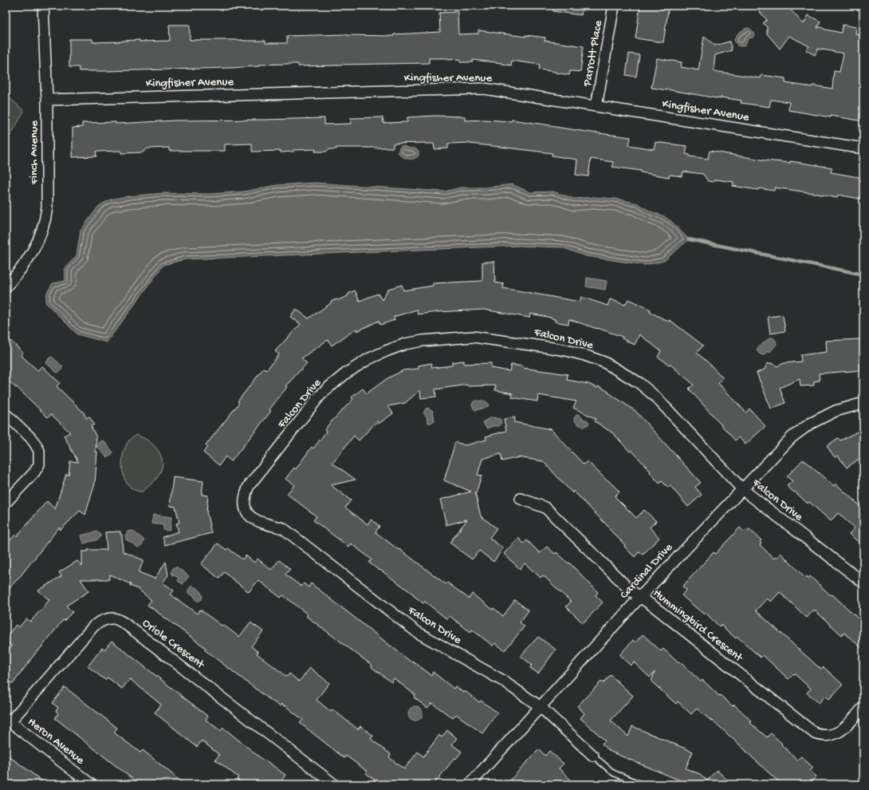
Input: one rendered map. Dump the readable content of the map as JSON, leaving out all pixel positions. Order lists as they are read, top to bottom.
{
  "streets": {
    "street": [
      "Parrott Place",
      "Kingfisher Avenue",
      "Finch Avenue",
      "Falcon Drive",
      "Cardinal Drive",
      "Hummingbird Crescent",
      "Oriole Crescent",
      "Heron Avenue"
    ]
  },
  "crossings": [
    ["Parrott Place", "Kingfisher Avenue"],
    ["Kingfisher Avenue", "Finch Avenue"],
    ["Falcon Drive", "Cardinal Drive"],
    ["Cardinal Drive", "Hummingbird Crescent"],
    ["Oriole Crescent", "Heron Avenue"]
  ]
}
